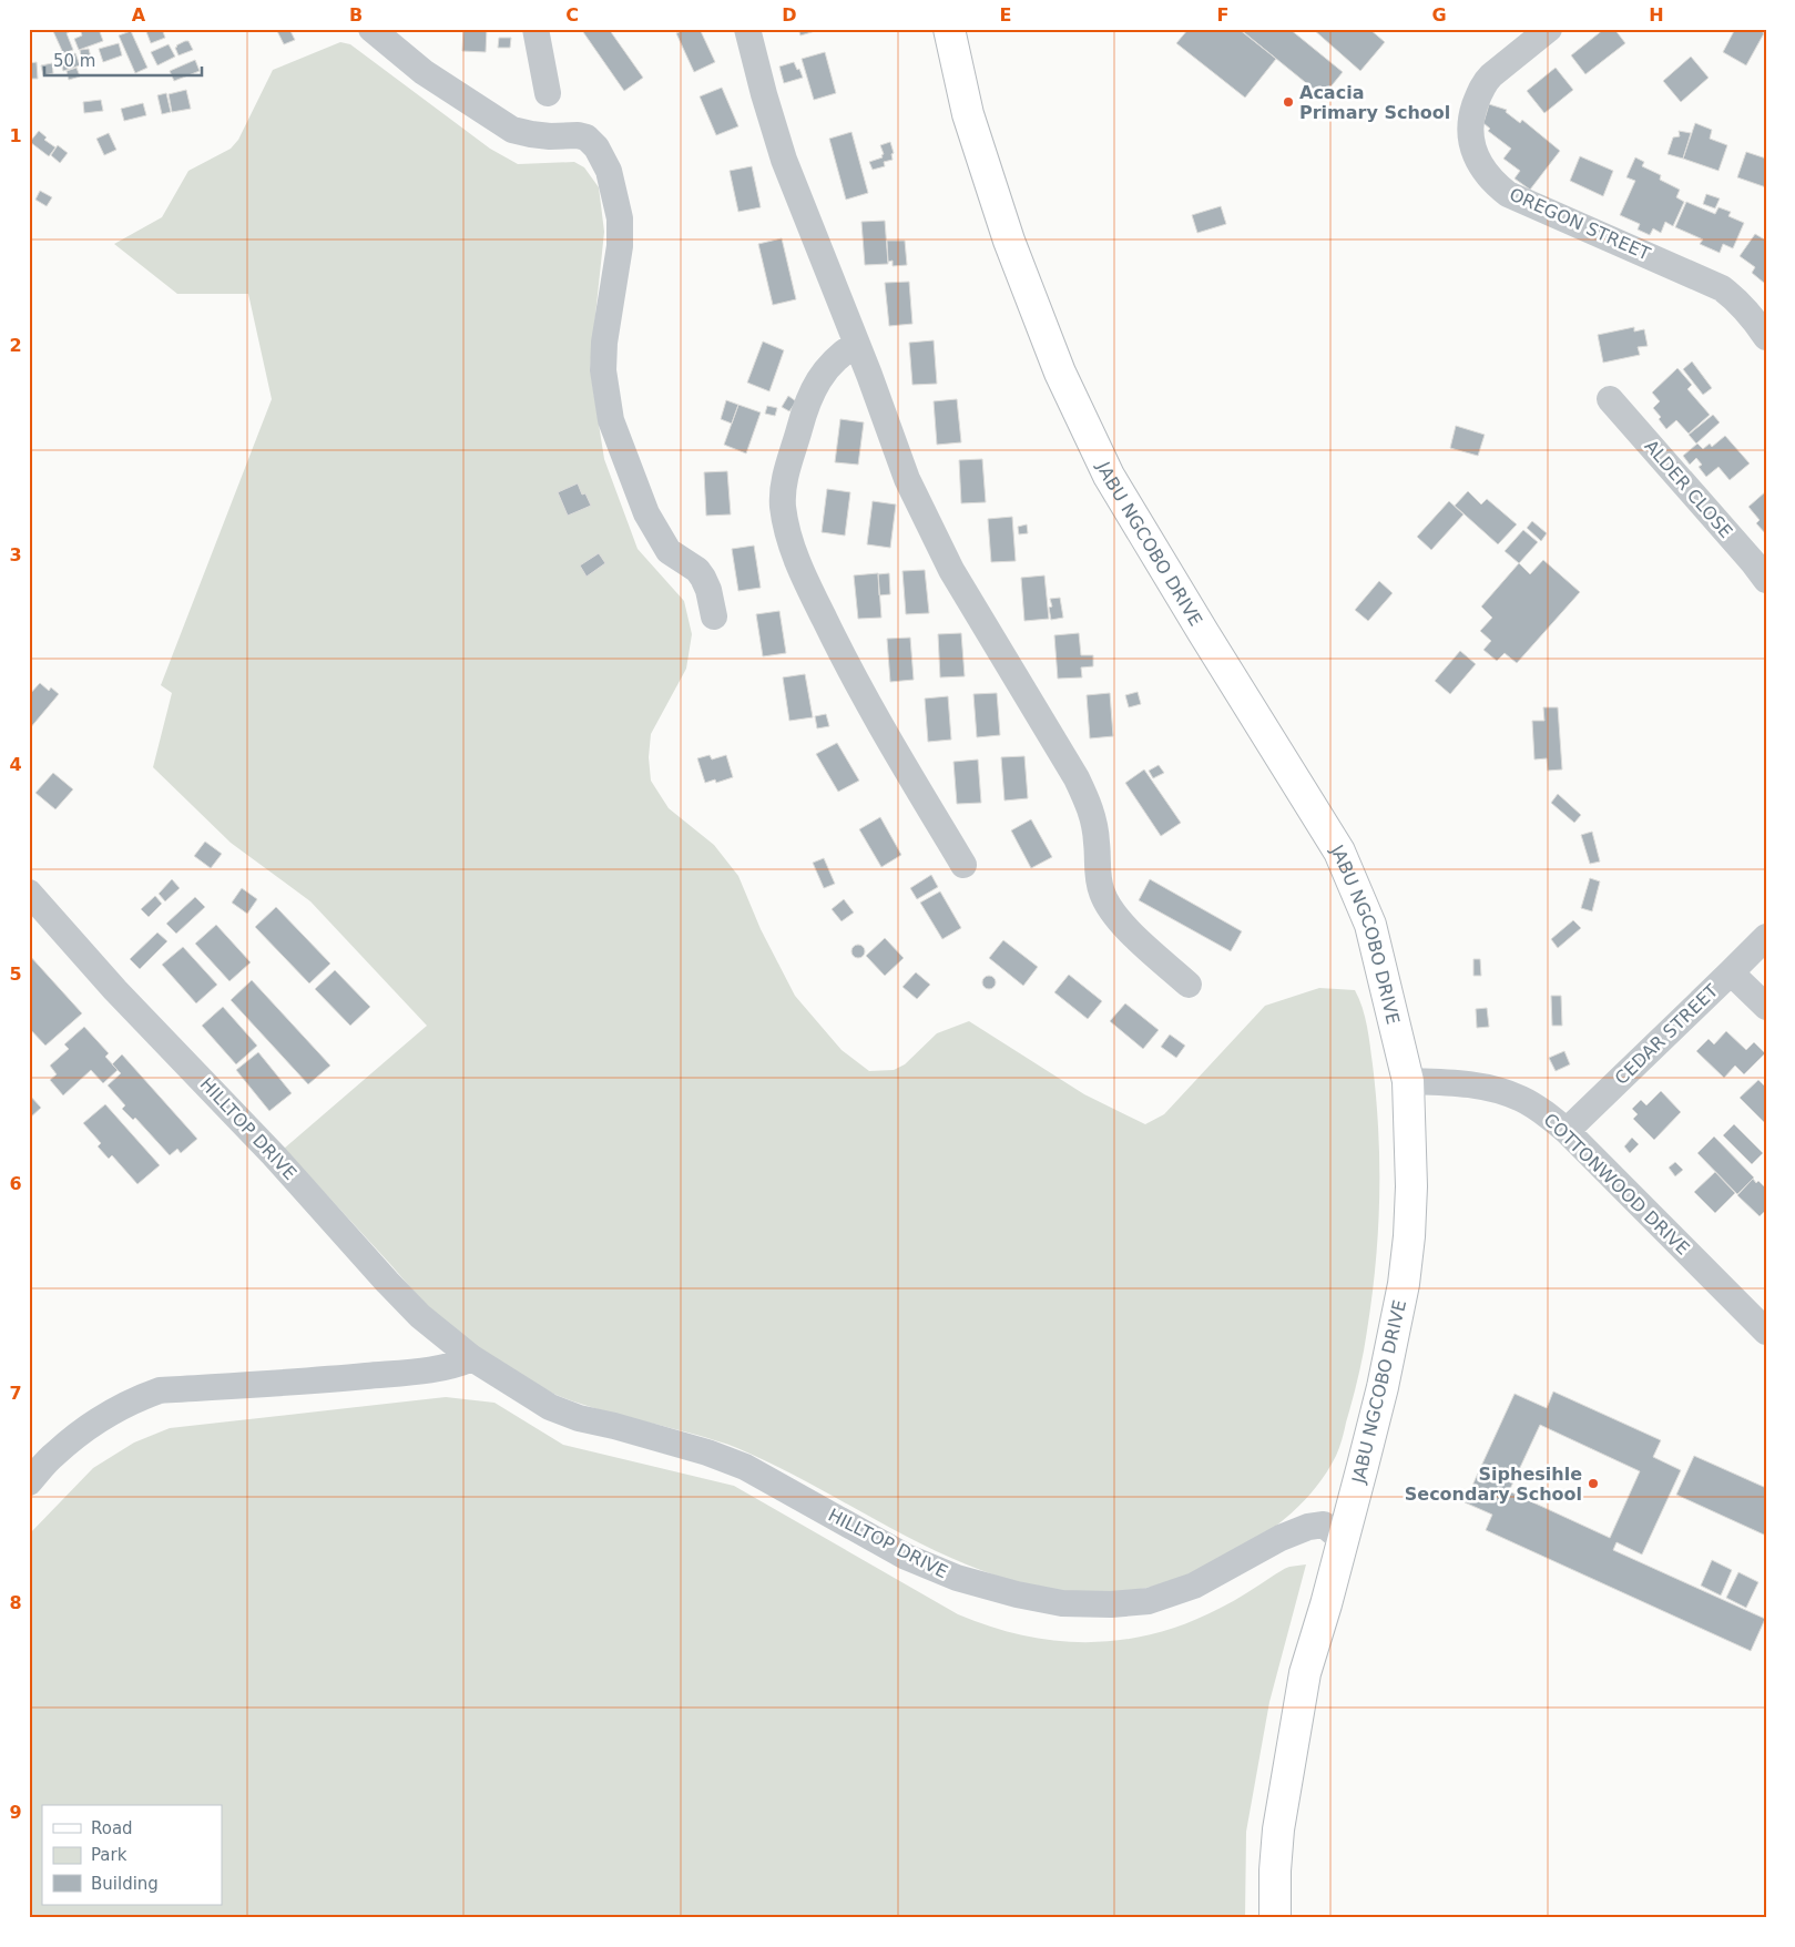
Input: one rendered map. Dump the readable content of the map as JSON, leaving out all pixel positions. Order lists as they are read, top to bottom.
{
  "streets": {
    "main road": ["JABU NGCOBO DRIVE"],
    "street": [
      "OREGON STREET",
      "ALDER CLOSE",
      "CEDAR STREET",
      "HILLTOP DRIVE",
      "COTTONWOOD DRIVE"
    ]
  },
  "crossings": [
    ["JABU NGCOBO DRIVE", "HILLTOP DRIVE"],
    ["JABU NGCOBO DRIVE", "COTTONWOOD DRIVE"],
    ["CEDAR STREET", "COTTONWOOD DRIVE"]
  ],
  "places": ["Acacia Primary School", "Siphesihle Secondary School"],
  "legend": ["Road", "Park", "Building"],
  "scale_bar": "50 m",
  "grid": {
    "columns": [
      "A",
      "B",
      "C",
      "D",
      "E",
      "F",
      "G",
      "H"
    ],
    "rows": [
      "1",
      "2",
      "3",
      "4",
      "5",
      "6",
      "7",
      "8",
      "9"
    ]
  }
}
